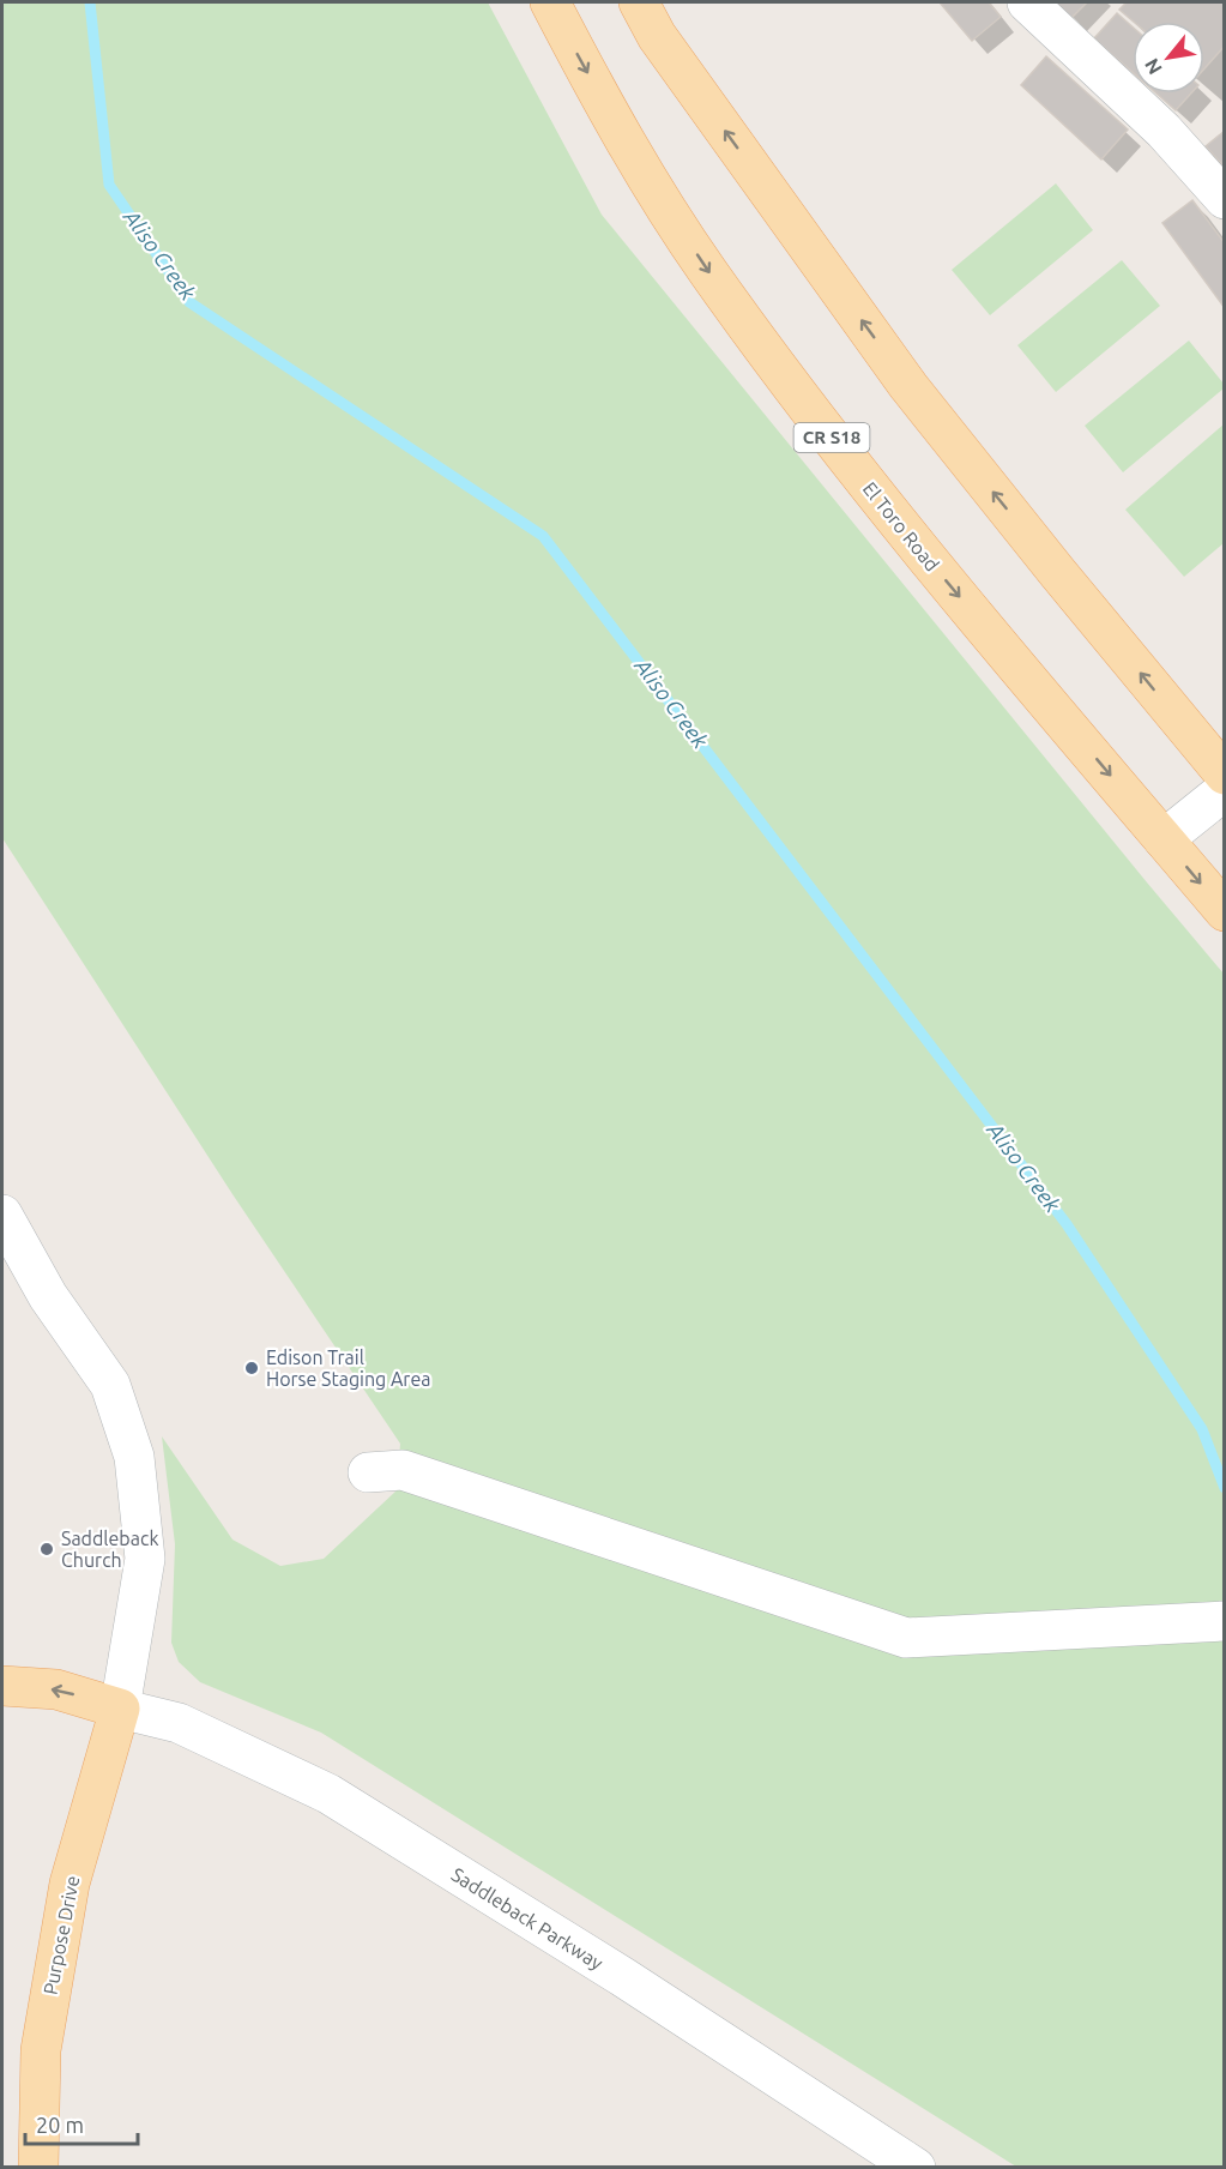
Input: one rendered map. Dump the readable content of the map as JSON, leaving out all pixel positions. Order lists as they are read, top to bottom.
{
  "streets": {
    "main road": [
      "CR S18",
      "El Toro Road",
      "Saddleback Parkway",
      "Purpose Drive"
    ]
  },
  "crossings": [
    ["Saddleback Parkway", "Purpose Drive"]
  ],
  "water": ["Aliso Creek"],
  "places": ["Edison Trail Horse Staging Area", "Saddleback Church"],
  "scale_bar": "20 m",
  "north": "bottom left"
}
